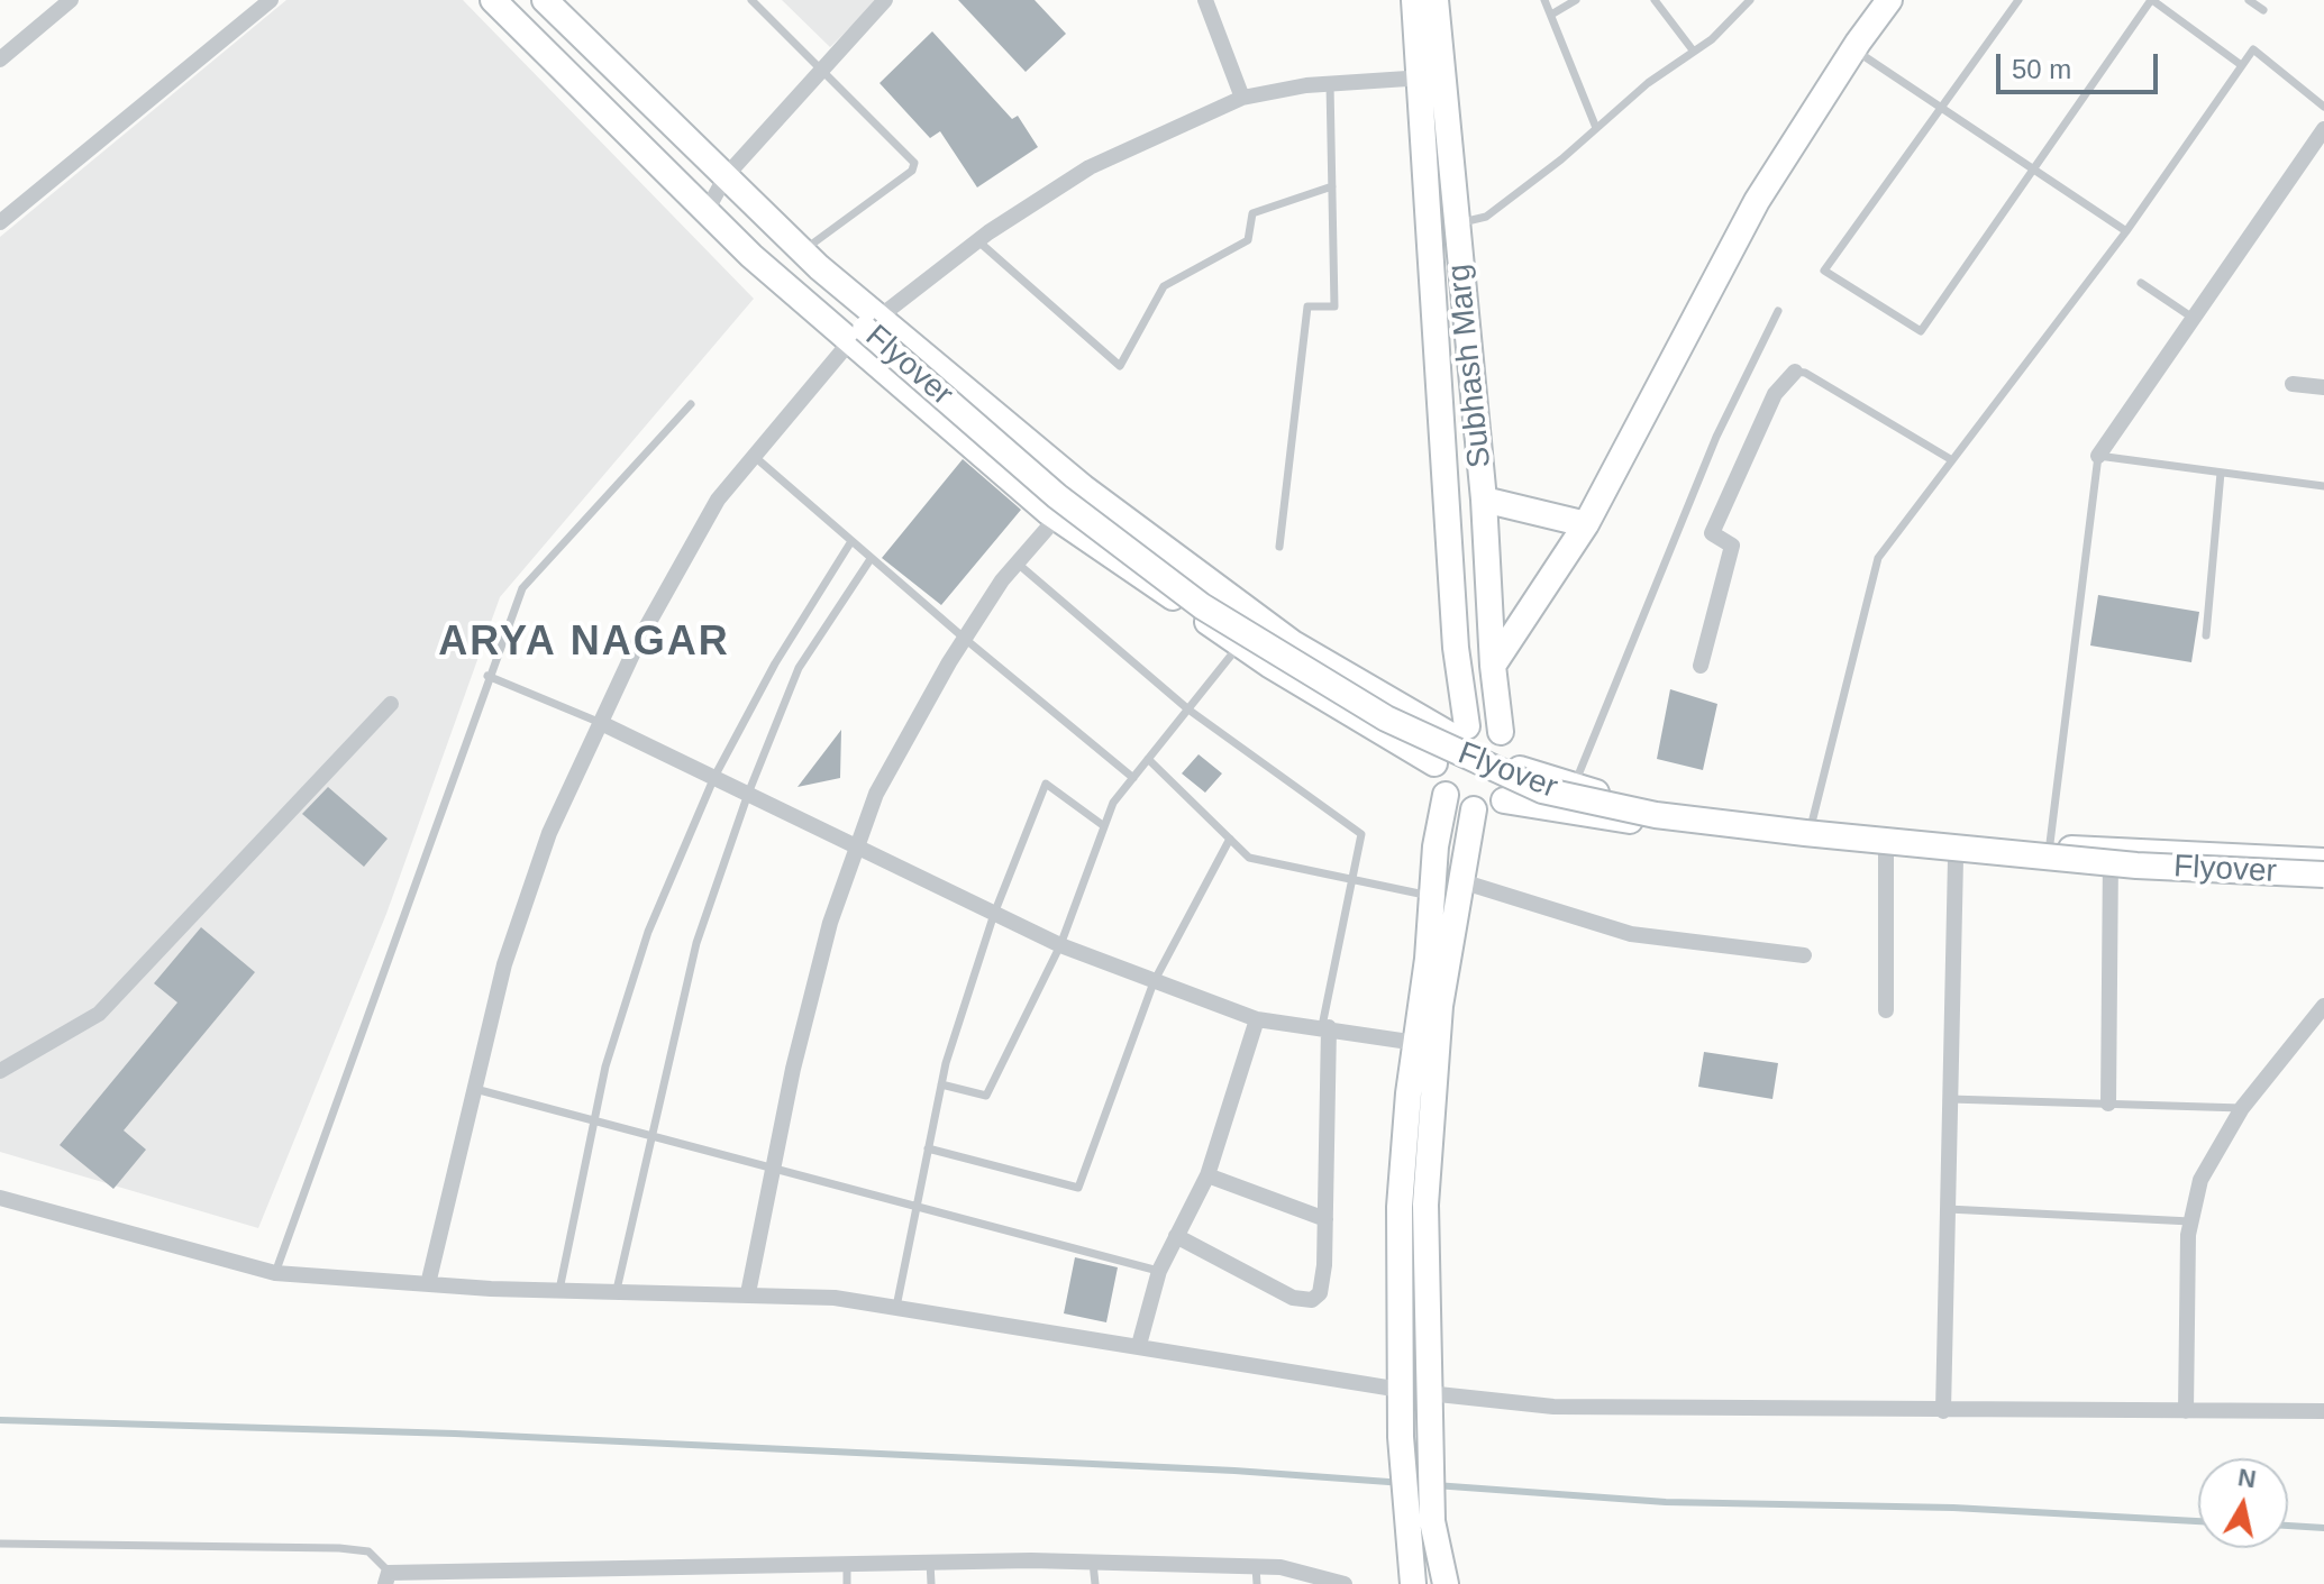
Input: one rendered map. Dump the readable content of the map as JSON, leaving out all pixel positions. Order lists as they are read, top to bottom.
{
  "streets": {
    "main road": ["Flyover", "Subhash Marg"]
  },
  "districts": ["ARYA NAGAR"],
  "scale_bar": "50 m",
  "north": "top"
}
